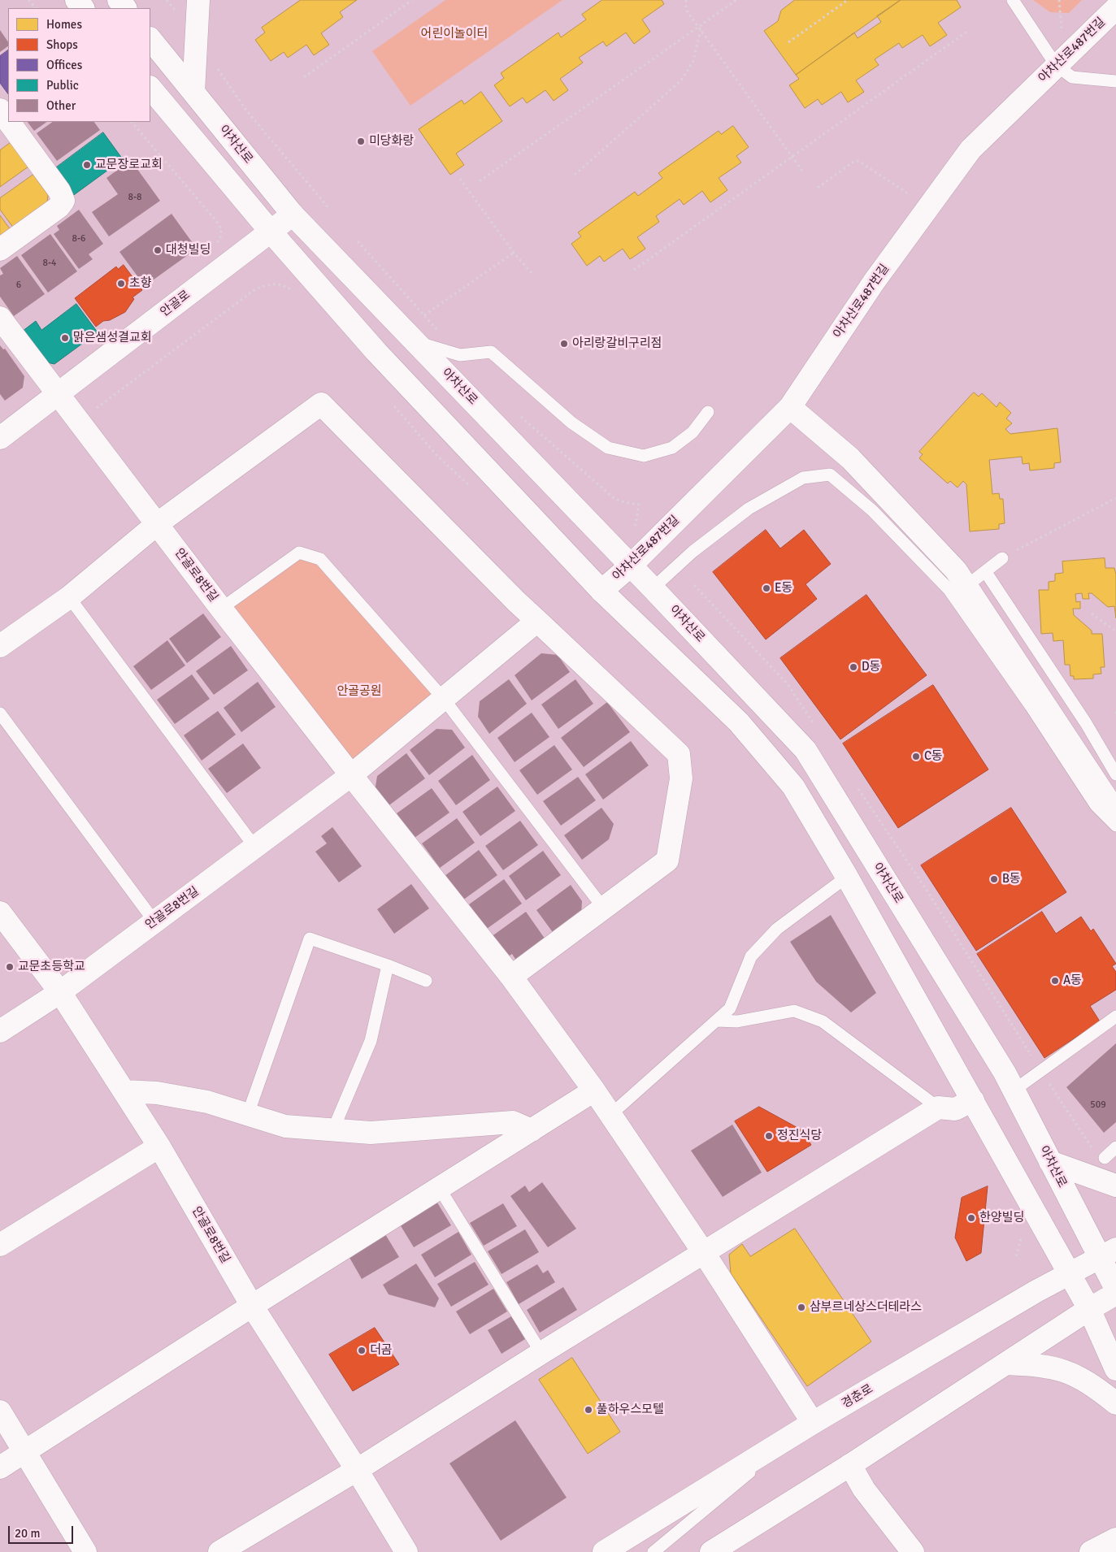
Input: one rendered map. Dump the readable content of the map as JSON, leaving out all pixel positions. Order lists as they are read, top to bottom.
{
  "streets": {
    "street": [
      "아차산로487번길",
      "아차산로",
      "안골로",
      "안골로8번길",
      "경춘로"
    ]
  },
  "crossings": [
    ["아차산로487번길", "아차산로"],
    ["아차산로", "안골로"],
    ["아차산로", "경춘로"],
    ["안골로", "안골로8번길"]
  ],
  "parks": ["어린이놀이터", "안골공원"],
  "places": [
    "미당화랑",
    "교문장로교회",
    "대청빌딩",
    "초향",
    "맑은샘성결교회",
    "아리랑갈비구리점",
    "E동",
    "D동",
    "C동",
    "B동",
    "교문초등학교",
    "A동",
    "정진식당",
    "한양빌딩",
    "삼부르네상스더테라스",
    "더곰",
    "풀하우스모텔"
  ],
  "house_numbers": [
    "8-8",
    "8-6",
    "8-4",
    "6",
    "509"
  ],
  "legend": [
    "Homes",
    "Shops",
    "Offices",
    "Public",
    "Other"
  ],
  "scale_bar": "20 m"
}
